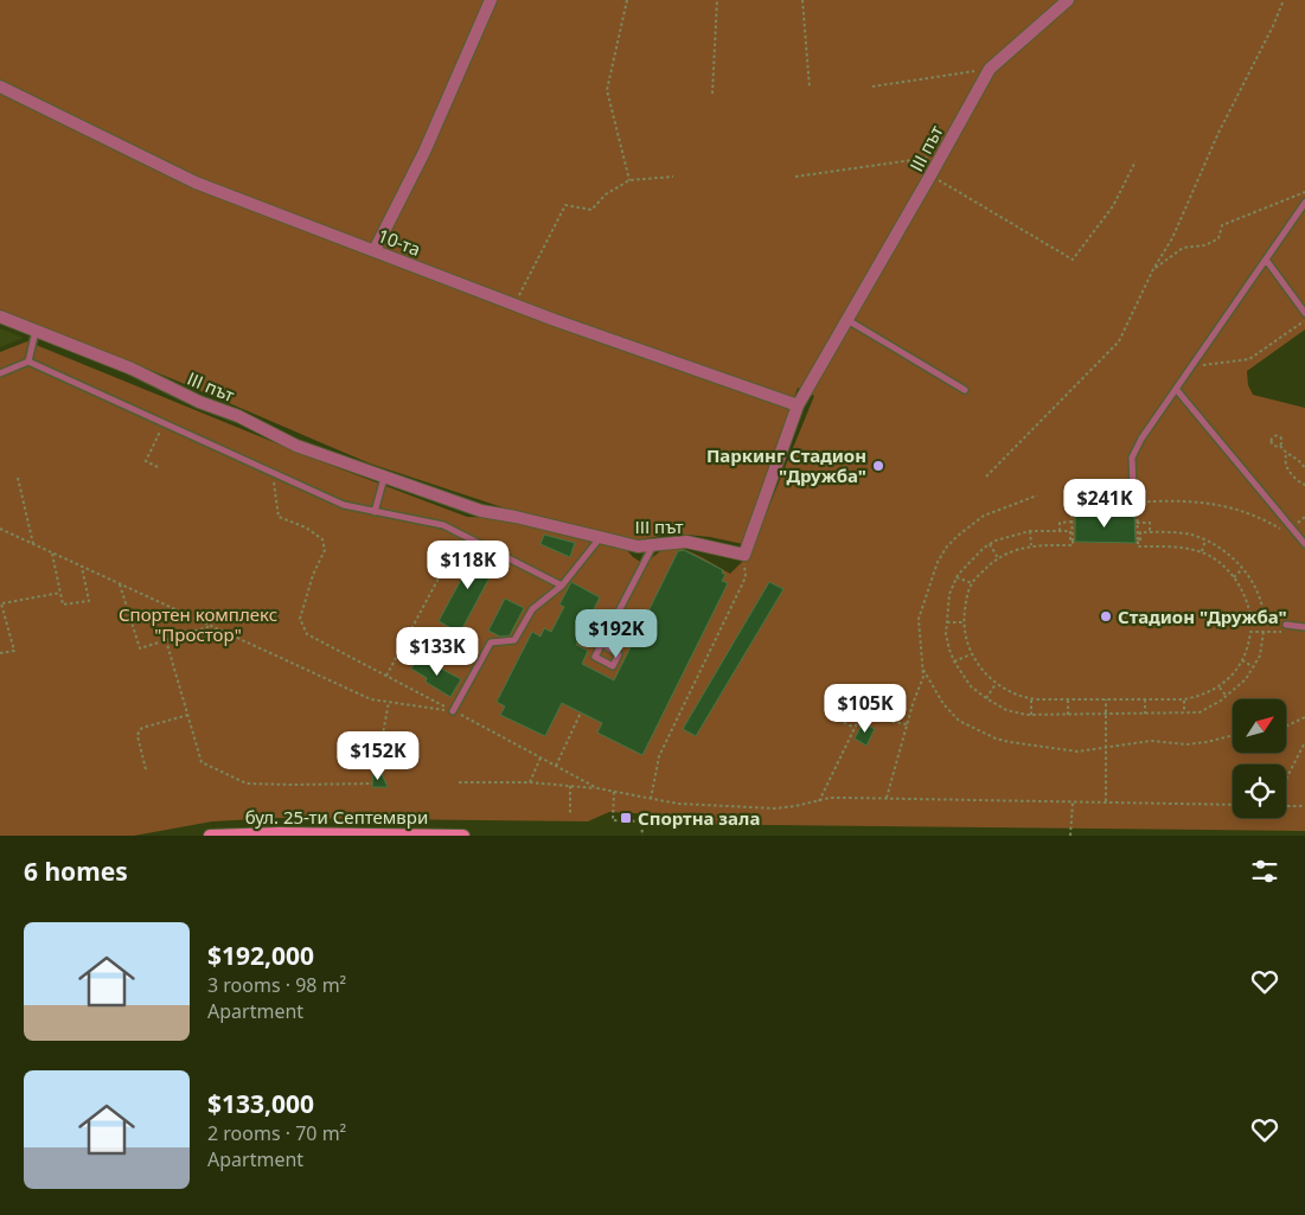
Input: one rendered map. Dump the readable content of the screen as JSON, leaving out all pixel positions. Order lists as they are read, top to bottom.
{
  "streets": {
    "main road": ["бул. 25-ти Септември"],
    "street": ["ІІІ път", "10-та"]
  },
  "crossings": [
    ["ІІІ път", "10-та"]
  ],
  "parks": ["Спортен комплекс \"Простор\""],
  "places": {
    "other": ["Паркинг Стадион \"Дружба\"", "Стадион \"Дружба\""],
    "transit": ["Спортна зала"]
  },
  "north": "top right",
  "page": {
    "price": [
      "$241K",
      "$118K",
      "$192K",
      "$133K",
      "$105K",
      "$152K"
    ],
    "heading": "6 homes",
    "list": [
      {
        "name": "$192,000",
        "note": "3 rooms · 98 m² · Apartment"
      },
      {
        "name": "$133,000",
        "note": "2 rooms · 70 m² · Apartment"
      }
    ]
  }
}
